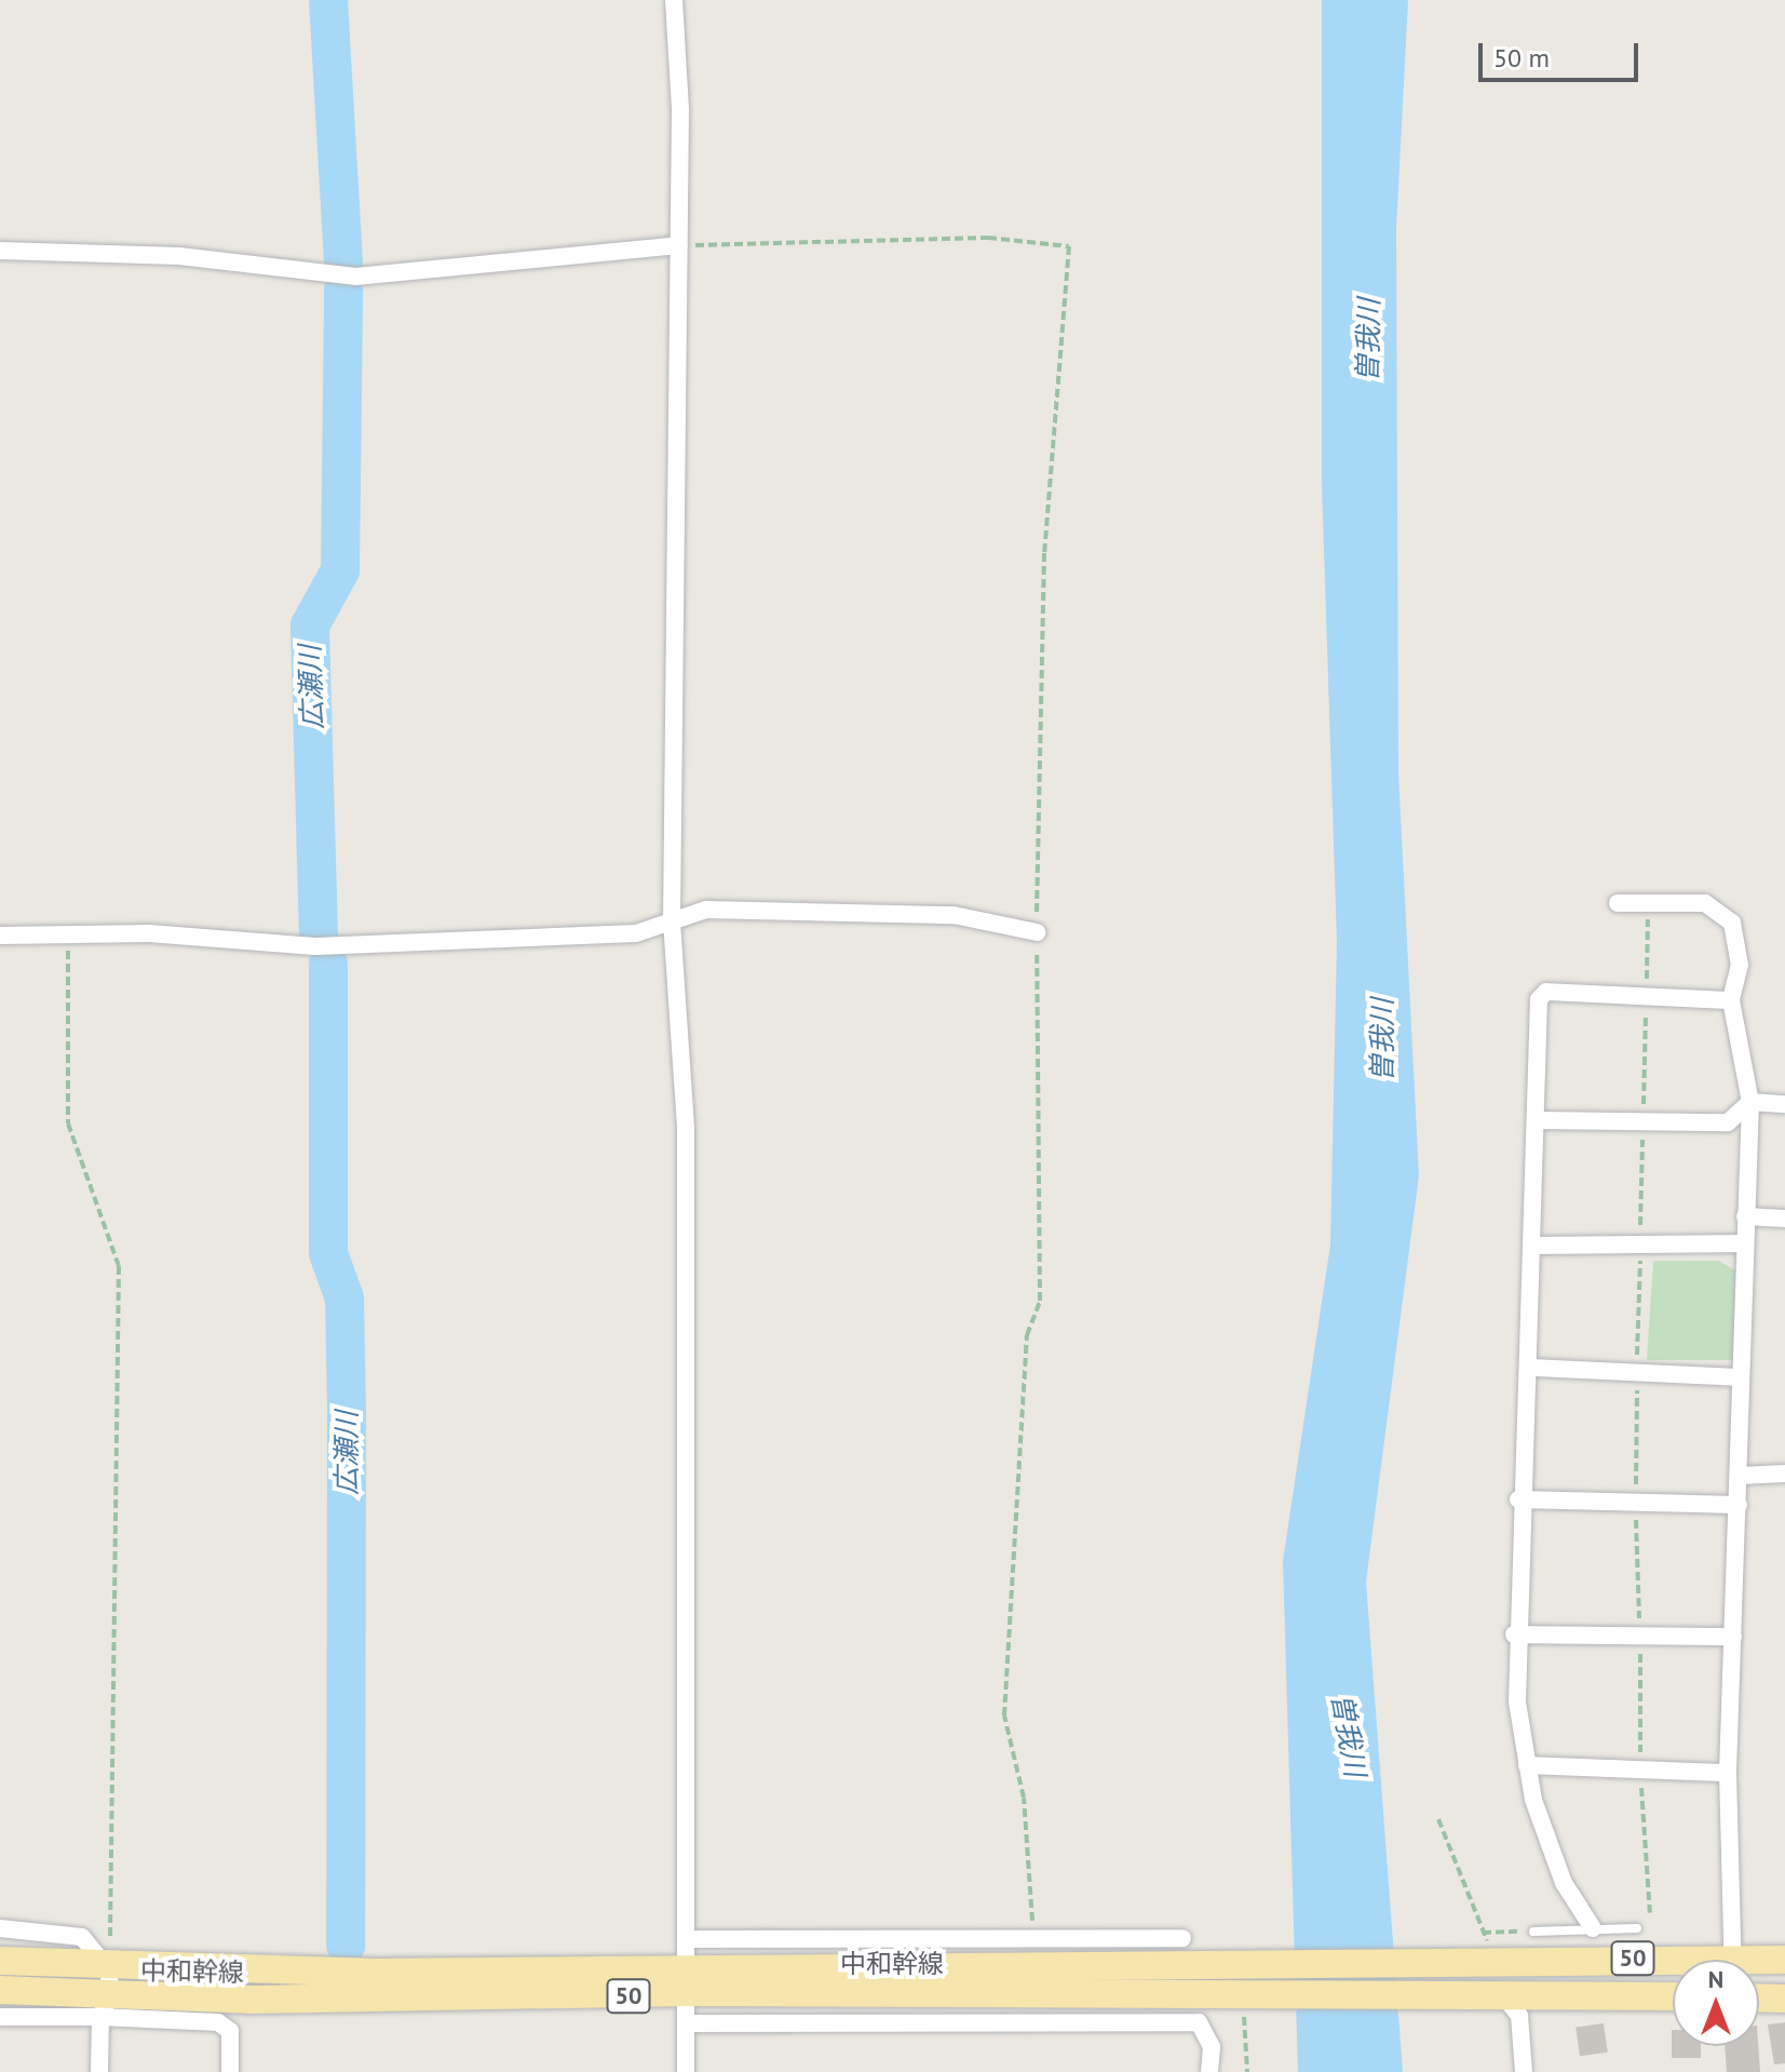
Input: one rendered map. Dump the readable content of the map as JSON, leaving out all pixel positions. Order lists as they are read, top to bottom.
{
  "streets": {
    "main road": ["50", "中和幹線"]
  },
  "water": ["曽我川", "広瀬川"],
  "scale_bar": "50 m",
  "north": "top"
}
